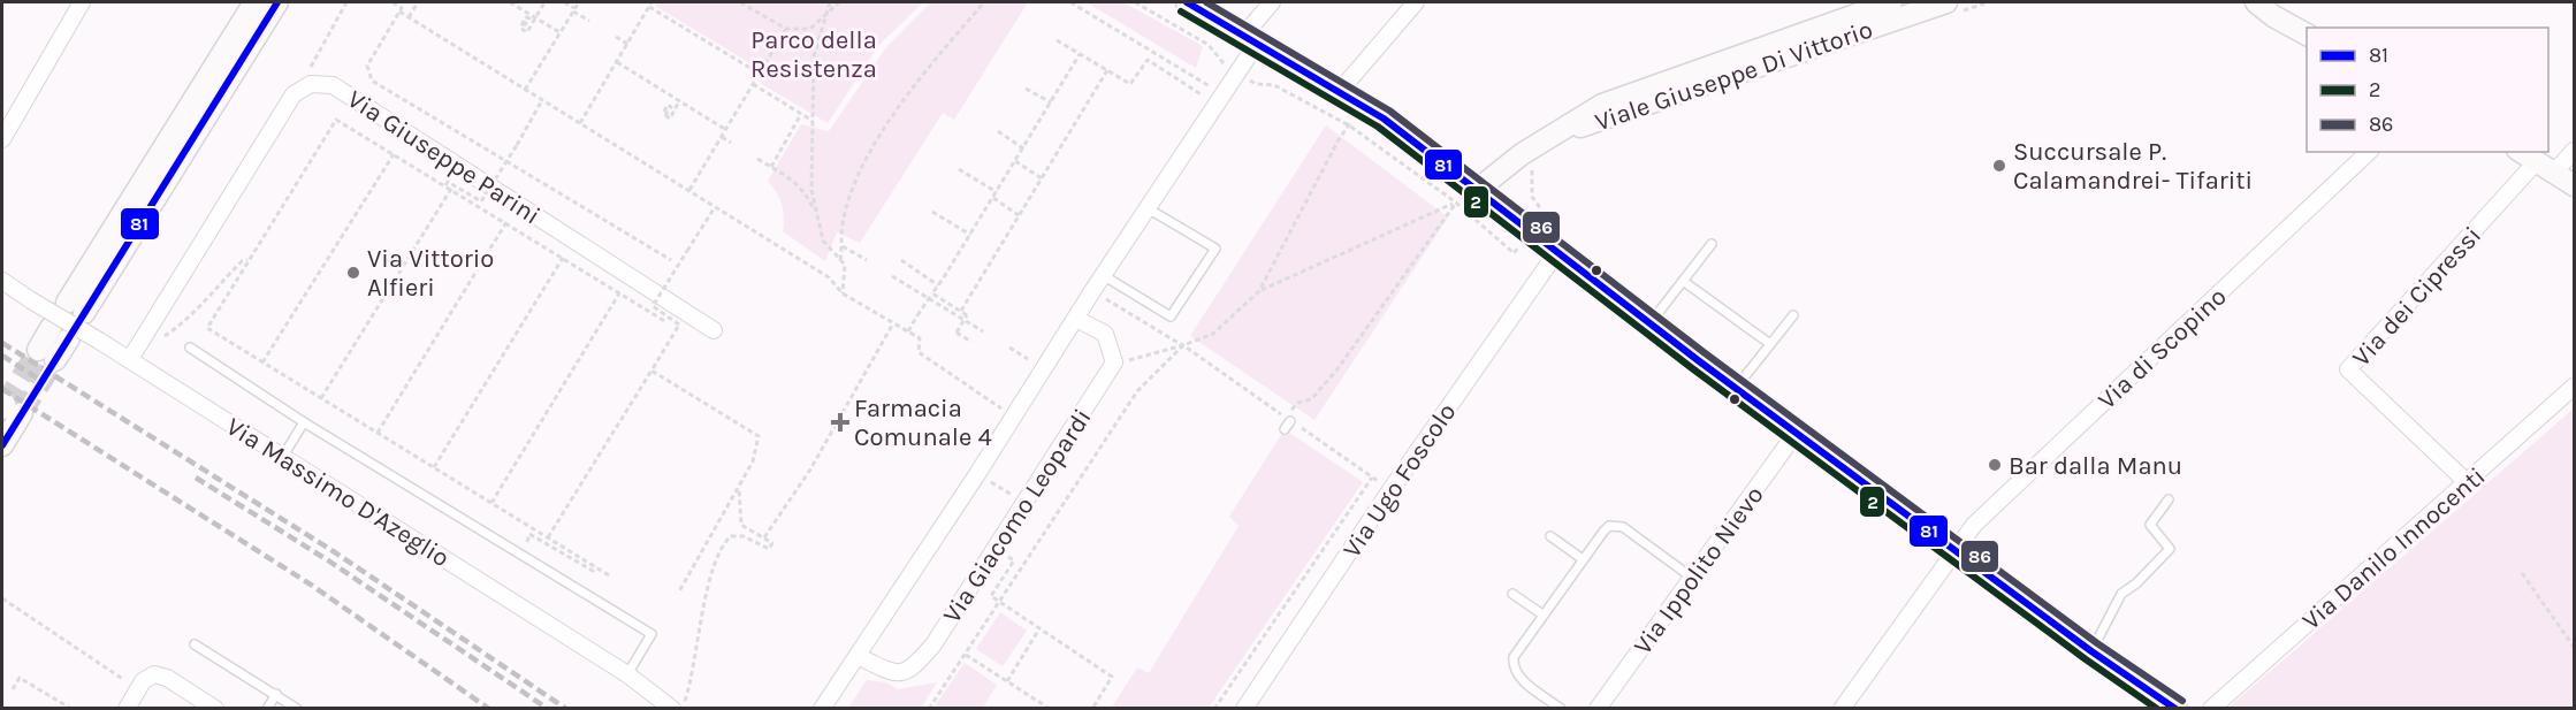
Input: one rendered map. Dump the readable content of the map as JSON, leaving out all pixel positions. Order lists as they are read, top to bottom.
{
  "streets": {
    "main road": ["Viale Giuseppe Di Vittorio"],
    "street": [
      "Via Giuseppe Parini",
      "Via dei Cipressi",
      "Via di Scopino",
      "Via Ugo Foscolo",
      "Via Massimo D'Azeglio",
      "Via Giacomo Leopardi",
      "Via Danilo Innocenti",
      "Via Ippolito Nievo"
    ]
  },
  "crossings": [
    ["Via dei Cipressi", "Via Danilo Innocenti"]
  ],
  "parks": ["Parco della Resistenza"],
  "places": {
    "other": ["Succursale P. Calamandrei- Tifariti", "Via Vittorio Alfieri", "Bar dalla Manu"],
    "health": ["Farmacia Comunale 4"]
  },
  "lines": ["transit line 81", "transit line 86", "transit line 2"],
  "legend": ["81", "2", "86"]
}
